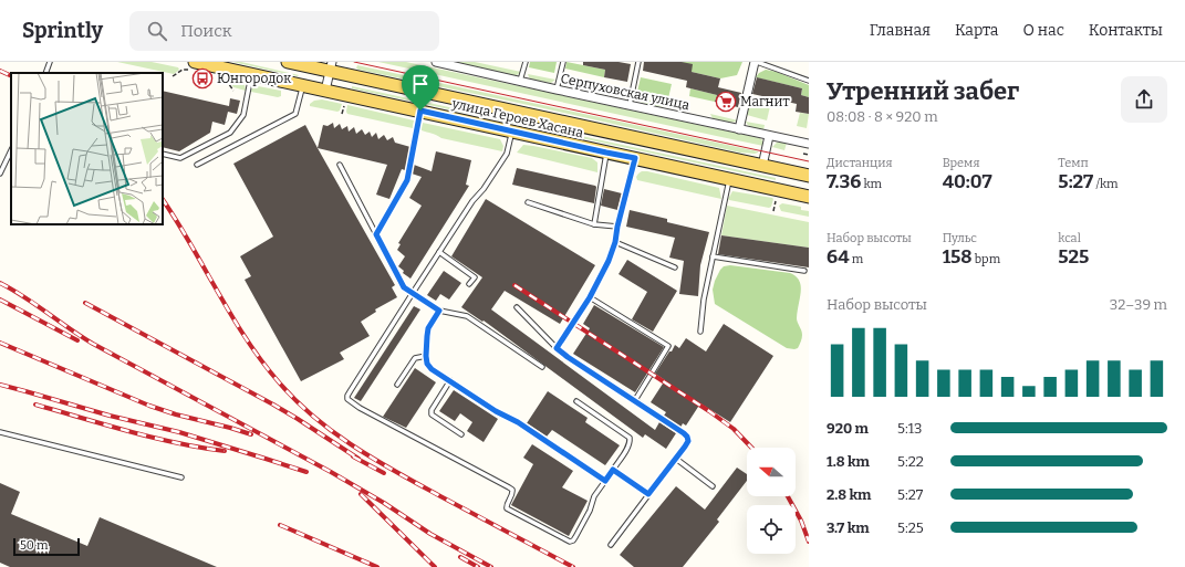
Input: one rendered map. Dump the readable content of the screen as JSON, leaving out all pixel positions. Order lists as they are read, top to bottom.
{
  "streets": {
    "main road": ["улица Героев Хасана"],
    "street": ["Серпуховская улица"]
  },
  "places": {
    "bus stop": ["Юнгородок"],
    "supermarket": ["Магнит"]
  },
  "scale_bar": "50 m",
  "north": "left",
  "page": {
    "header": "Sprintly",
    "search": "Поиск",
    "nav": [
      "Главная",
      "Карта",
      "О нас",
      "Контакты"
    ],
    "heading": ["Утренний забег", "08:08 · 8 × 920 m"],
    "stats": [
      ["Дистанция", "7.36 km"],
      ["Время", "40:07"],
      ["Темп", "5:27 /km"],
      ["Набор высоты", "64 m"],
      ["Пульс", "158 bpm"],
      ["kcal", "525"]
    ],
    "chart": ["Набор высоты", "32–39 m"],
    "list": [
      {
        "name": "920 m",
        "note": "5:13"
      },
      {
        "name": "1.8 km",
        "note": "5:22"
      },
      {
        "name": "2.8 km",
        "note": "5:27"
      },
      {
        "name": "3.7 km",
        "note": "5:25"
      }
    ],
    "scale": "50 m"
  }
}
